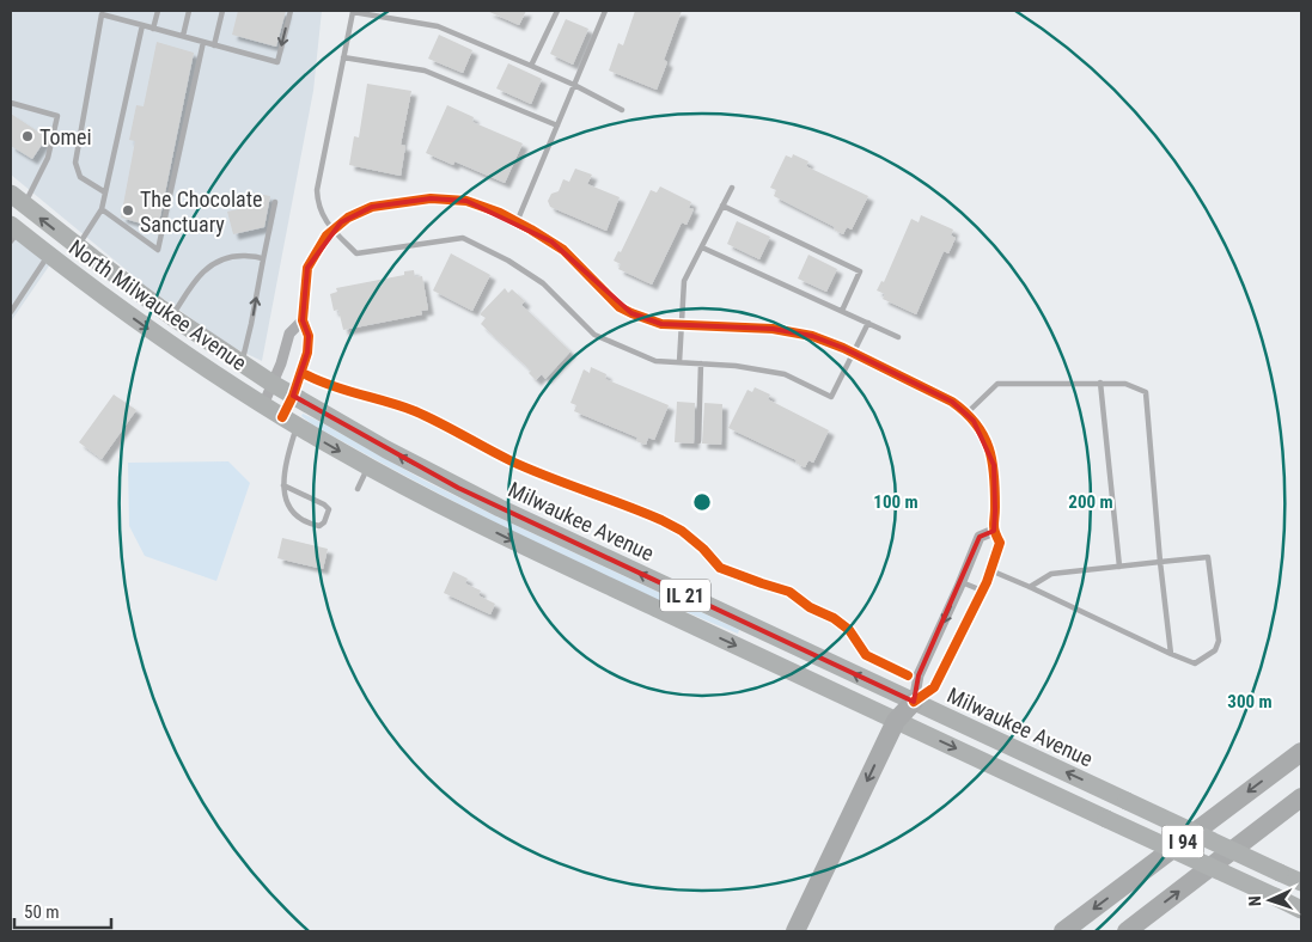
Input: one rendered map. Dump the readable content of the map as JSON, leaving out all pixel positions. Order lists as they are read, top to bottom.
{
  "streets": {
    "highway": ["I 94"],
    "main road": ["North Milwaukee Avenue", "Milwaukee Avenue", "IL 21"]
  },
  "crossings": [
    ["North Milwaukee Avenue", "Milwaukee Avenue"],
    ["North Milwaukee Avenue", "IL 21"]
  ],
  "places": ["Tomei", "The Chocolate Sanctuary"],
  "scale_bar": "50 m",
  "north": "left",
  "rings": ["100 m", "200 m", "300 m"]
}
